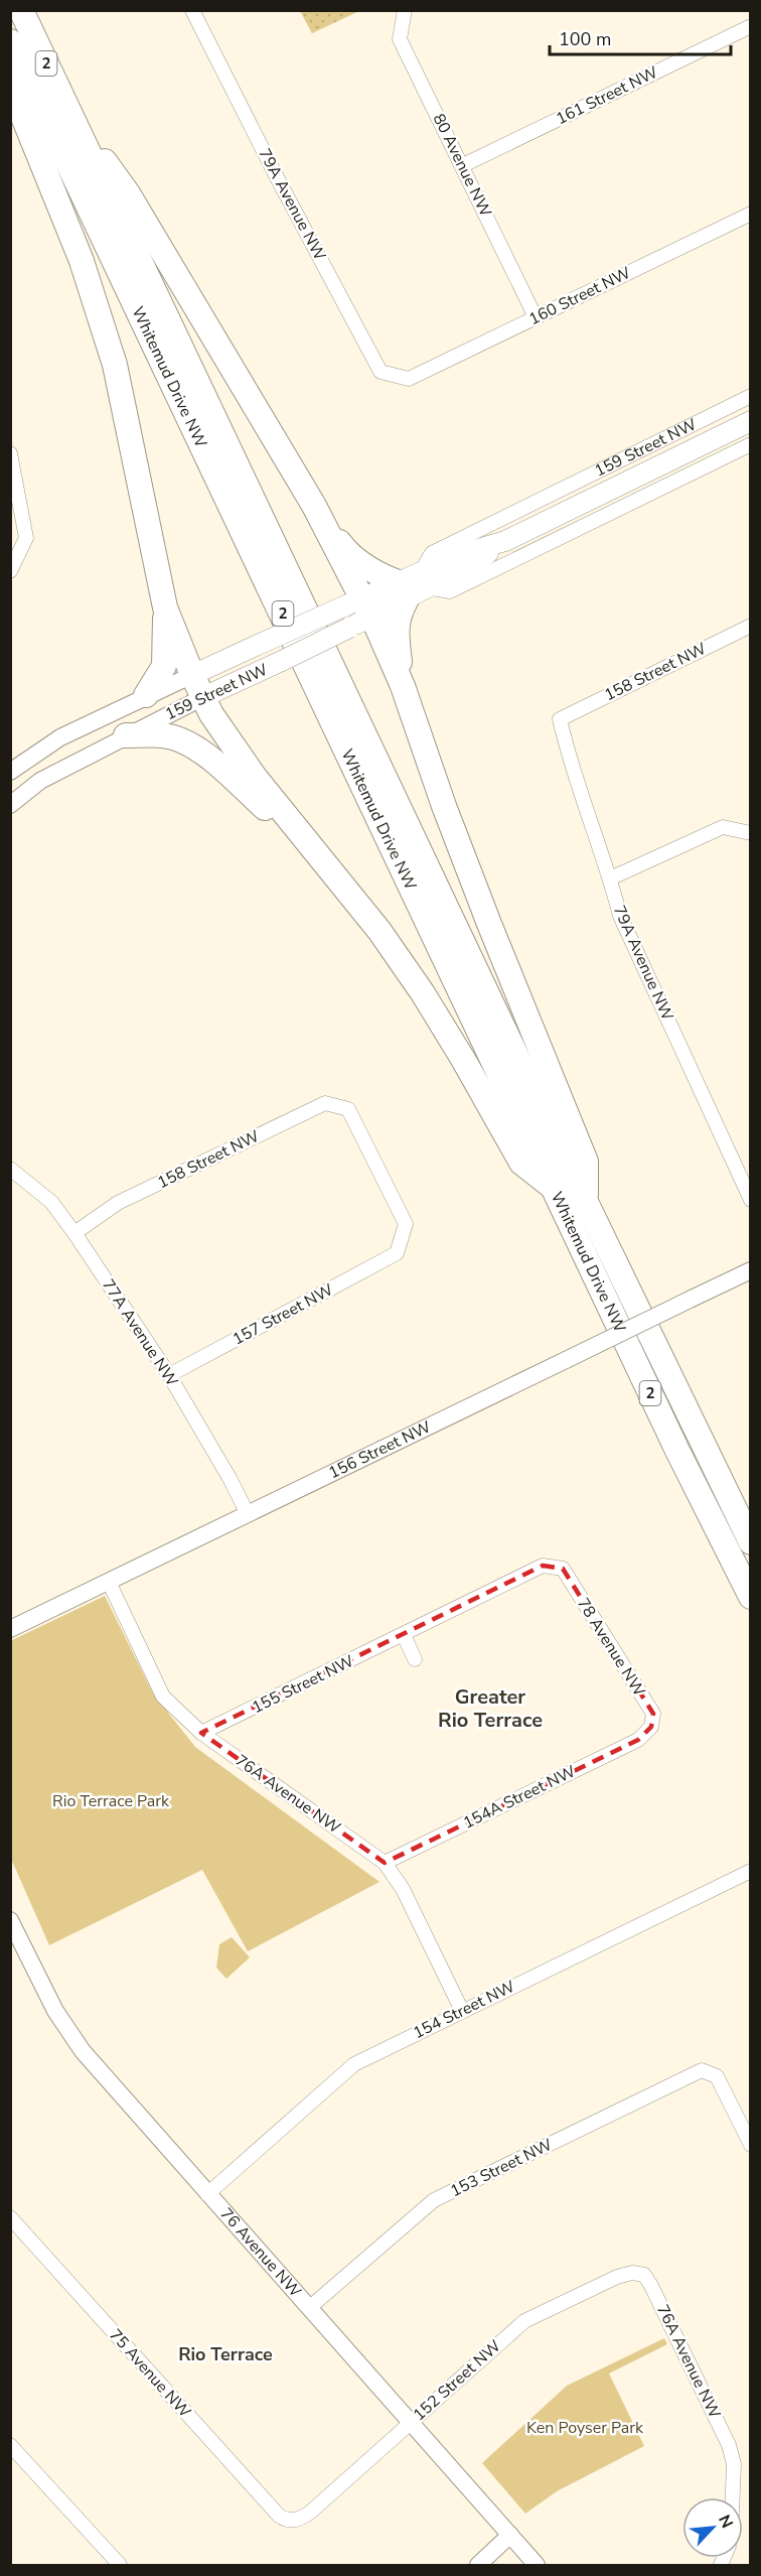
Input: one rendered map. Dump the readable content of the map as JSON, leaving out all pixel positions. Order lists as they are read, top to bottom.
{
  "streets": {
    "highway": ["2", "Whitemud Drive NW"],
    "main road": ["159 Street NW"],
    "street": [
      "161 Street NW",
      "80 Avenue NW",
      "79A Avenue NW",
      "160 Street NW",
      "158 Street NW",
      "157 Street NW",
      "77A Avenue NW",
      "156 Street NW",
      "78 Avenue NW",
      "155 Street NW",
      "76A Avenue NW",
      "154A Street NW",
      "154 Street NW",
      "153 Street NW",
      "76 Avenue NW",
      "75 Avenue NW",
      "152 Street NW"
    ]
  },
  "crossings": [
    ["161 Street NW", "80 Avenue NW"],
    ["80 Avenue NW", "160 Street NW"],
    ["79A Avenue NW", "160 Street NW"],
    ["79A Avenue NW", "158 Street NW"],
    ["158 Street NW", "157 Street NW"],
    ["158 Street NW", "77A Avenue NW"],
    ["157 Street NW", "77A Avenue NW"],
    ["77A Avenue NW", "156 Street NW"],
    ["156 Street NW", "76A Avenue NW"],
    ["78 Avenue NW", "155 Street NW"],
    ["78 Avenue NW", "154A Street NW"],
    ["155 Street NW", "76A Avenue NW"],
    ["76A Avenue NW", "154A Street NW"],
    ["76A Avenue NW", "154 Street NW"],
    ["76A Avenue NW", "152 Street NW"],
    ["154 Street NW", "76 Avenue NW"],
    ["153 Street NW", "76 Avenue NW"],
    ["76 Avenue NW", "152 Street NW"],
    ["75 Avenue NW", "152 Street NW"]
  ],
  "districts": ["Greater Rio Terrace", "Rio Terrace"],
  "parks": ["Rio Terrace Park", "Ken Poyser Park"],
  "scale_bar": "100 m",
  "north": "top right"
}
